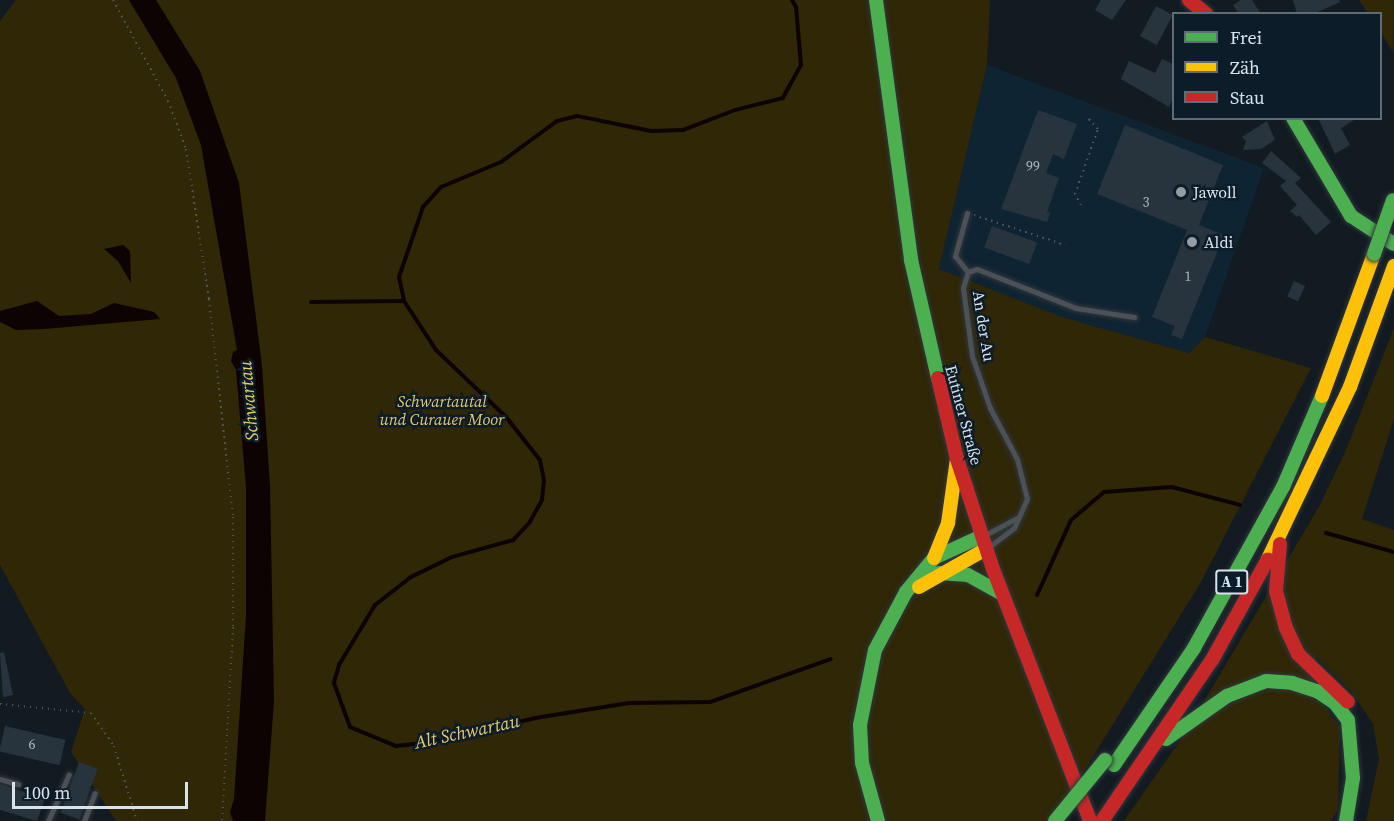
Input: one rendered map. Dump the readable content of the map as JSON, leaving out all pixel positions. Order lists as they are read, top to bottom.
{
  "streets": {
    "main road": ["Eutiner Straße", "A 1"],
    "lane": ["An der Au"]
  },
  "water": ["Schwartau", "Alt Schwartau"],
  "parks": ["Schwartautal und Curauer Moor"],
  "places": ["Jawoll", "Aldi"],
  "house_numbers": [
    "99",
    "3",
    "1",
    "6"
  ],
  "legend": ["Frei", "Zäh", "Stau"],
  "scale_bar": "100 m"
}
